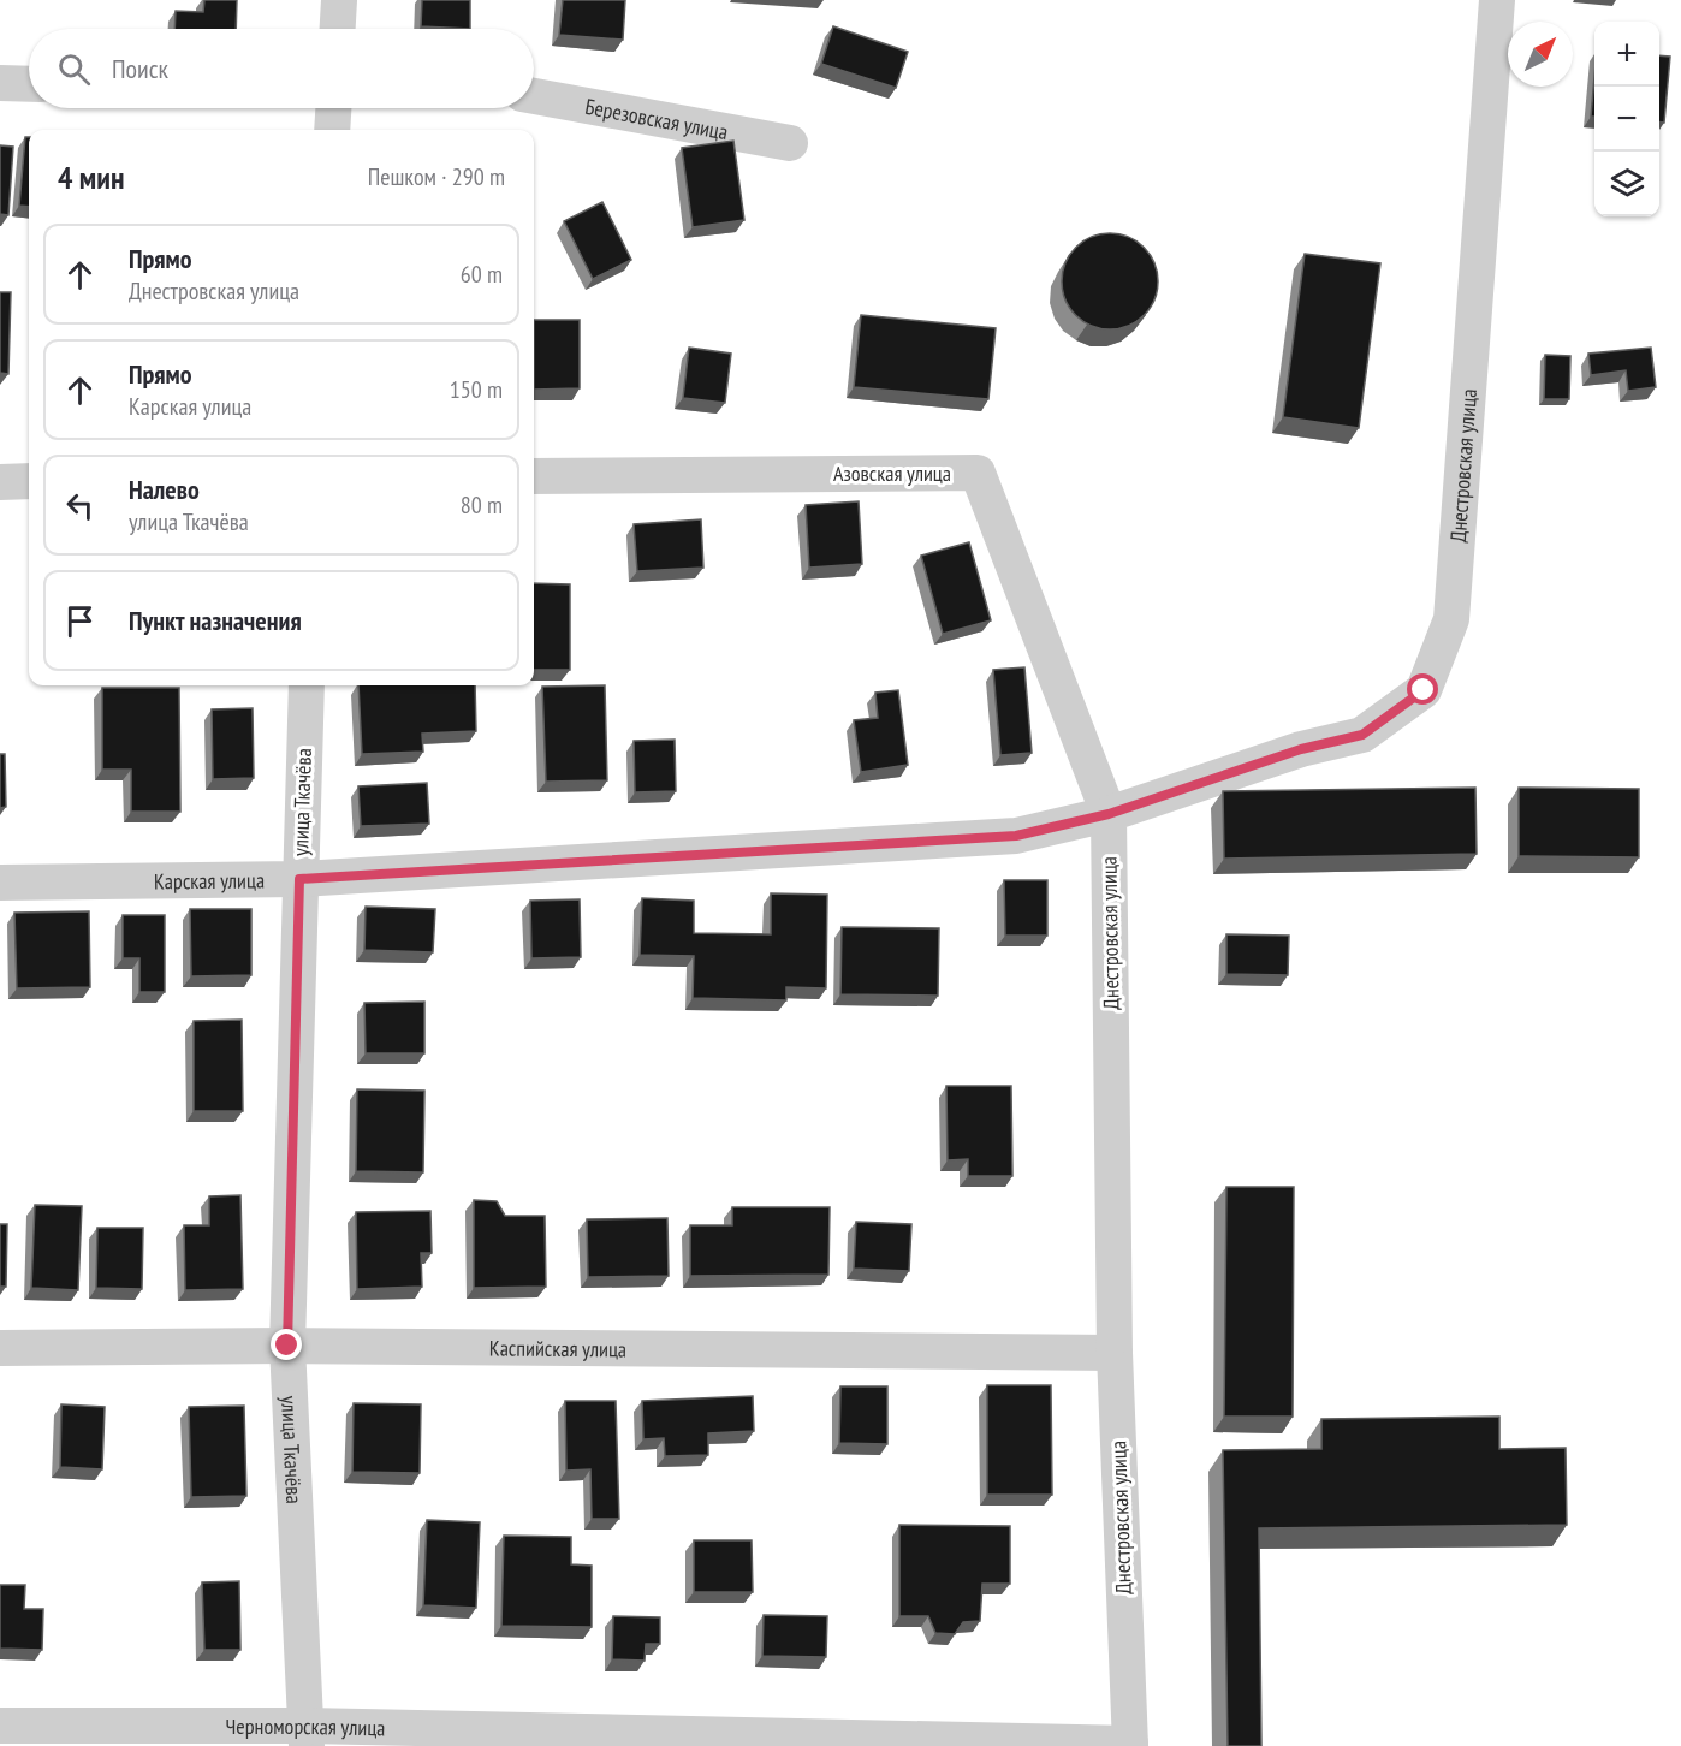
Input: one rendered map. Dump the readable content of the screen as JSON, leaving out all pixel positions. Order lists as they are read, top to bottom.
{
  "streets": {
    "street": [
      "Березовская улица",
      "Днестровская улица",
      "Азовская улица",
      "улица Ткачёва",
      "Карская улица",
      "Каспийская улица",
      "Черноморская улица"
    ]
  },
  "crossings": [
    ["Днестровская улица", "Азовская улица"],
    ["Днестровская улица", "Карская улица"],
    ["Днестровская улица", "Каспийская улица"],
    ["Днестровская улица", "Черноморская улица"],
    ["Азовская улица", "Карская улица"],
    ["улица Ткачёва", "Карская улица"],
    ["улица Ткачёва", "Каспийская улица"],
    ["улица Ткачёва", "Черноморская улица"]
  ],
  "north": "top right",
  "page": {
    "map_buttons": ["+", "−"],
    "search": "Поиск",
    "heading": ["4 мин", "Пешком · 290 m"],
    "list": [
      ["Прямо", "Днестровская улица", "60 m"],
      ["Прямо", "Карская улица", "150 m"],
      ["Налево", "улица Ткачёва", "80 m"],
      "Пункт назначения"
    ]
  }
}
